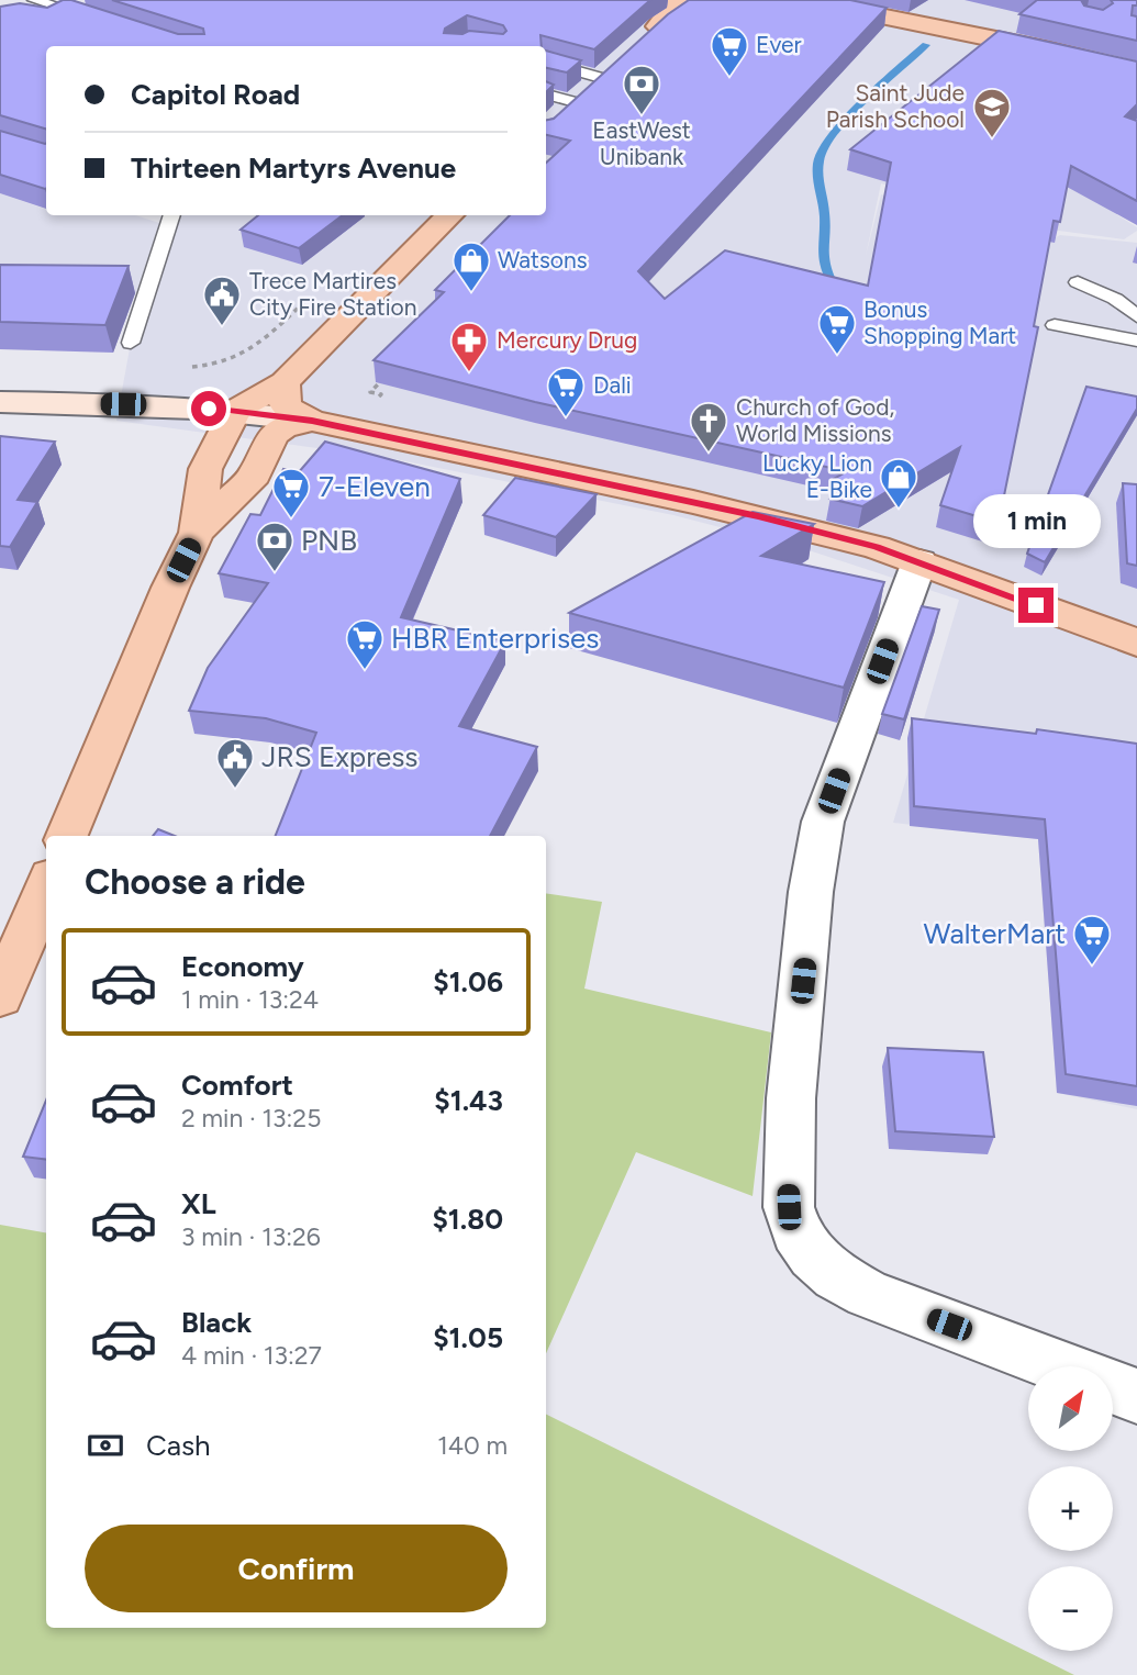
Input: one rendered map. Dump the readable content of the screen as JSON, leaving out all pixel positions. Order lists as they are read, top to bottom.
{
  "places": {
    "supermarket": [
      "Ever",
      "Bonus Shopping Mart",
      "Dali",
      "7-Eleven",
      "HBR Enterprises",
      "WalterMart"
    ],
    "bank": ["EastWest Unibank", "PNB"],
    "school or university": ["Saint Jude Parish School"],
    "shop": ["Watsons", "Lucky Lion E-Bike"],
    "public building": ["Trece Martires City Fire Station", "JRS Express"],
    "pharmacy": ["Mercury Drug"],
    "church": ["Church of God, World Missions"]
  },
  "north": "top right",
  "page": {
    "banner": ["Capitol Road", "Thirteen Martyrs Avenue"],
    "bubble": "1 min",
    "heading": "Choose a ride",
    "list": [
      {
        "name": "Economy",
        "note": "1 min · 13:24",
        "value": "$1.06"
      },
      {
        "name": "Comfort",
        "note": "2 min · 13:25",
        "value": "$1.43"
      },
      {
        "name": "XL",
        "note": "3 min · 13:26",
        "value": "$1.80"
      },
      {
        "name": "Black",
        "note": "4 min · 13:27",
        "value": "$1.05"
      }
    ],
    "map_buttons": ["+", "−"],
    "pay": ["Cash", "140 m"],
    "buttons": "Confirm"
  }
}
